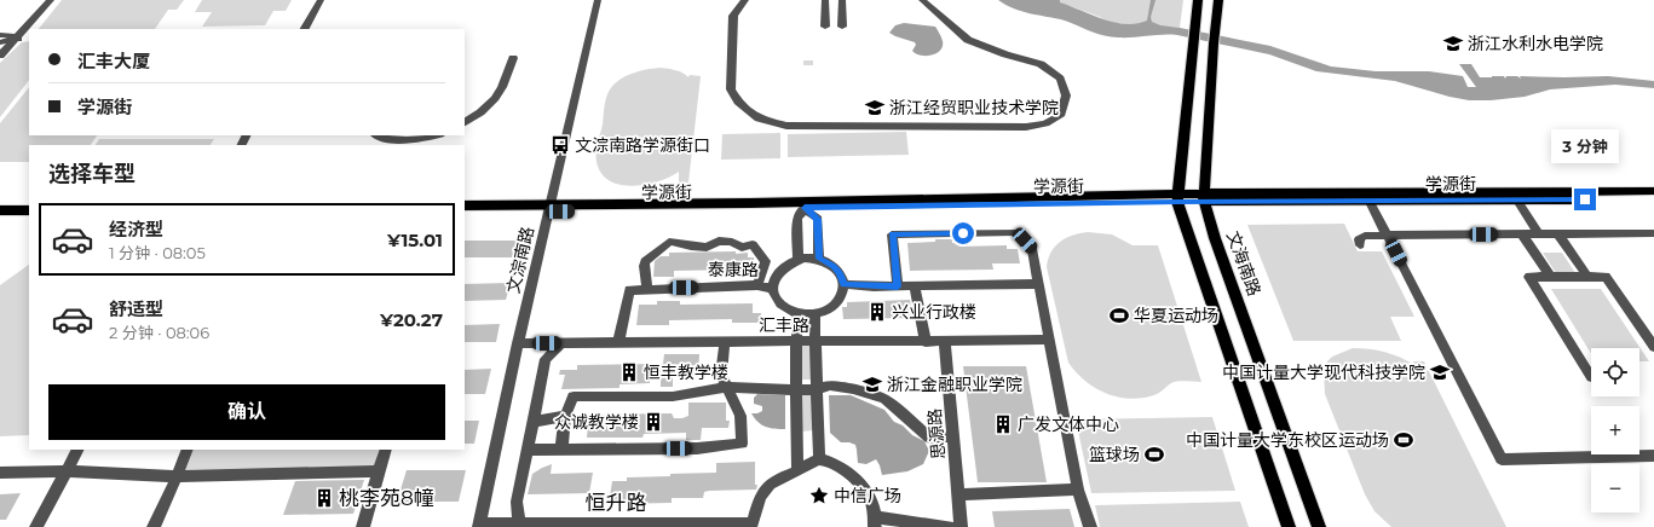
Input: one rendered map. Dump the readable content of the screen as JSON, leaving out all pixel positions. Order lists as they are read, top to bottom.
{
  "streets": {
    "main road": ["学源街", "文海南路"],
    "street": [
      "文淙南路",
      "泰康路",
      "汇丰路",
      "思源路",
      "恒升路"
    ]
  },
  "crossings": [
    ["学源街", "文淙南路"],
    ["学源街", "文海南路"],
    ["文淙南路", "汇丰路"],
    ["文淙南路", "恒升路"],
    ["泰康路", "汇丰路"],
    ["汇丰路", "思源路"]
  ],
  "places": {
    "school or university": [
      "浙江水利水电学院",
      "浙江经贸职业技术学院",
      "中国计量大学现代科技学院",
      "浙江金融职业学院"
    ],
    "bus stop": ["文淙南路学源街口"],
    "building": [
      "兴业行政楼",
      "恒丰教学楼",
      "众诚教学楼",
      "广发文体中心",
      "桃李苑8幢"
    ],
    "sports": ["华夏运动场", "中国计量大学东校区运动场", "篮球场"],
    "place": ["中信广场"]
  },
  "page": {
    "banner": ["汇丰大厦", "学源街"],
    "bubble": "3 分钟",
    "heading": "选择车型",
    "list": [
      {
        "name": "经济型",
        "note": "1 分钟 · 08:05",
        "value": "¥15.01"
      },
      {
        "name": "舒适型",
        "note": "2 分钟 · 08:06",
        "value": "¥20.27"
      }
    ],
    "map_buttons": ["+", "−"],
    "buttons": "确认"
  }
}
